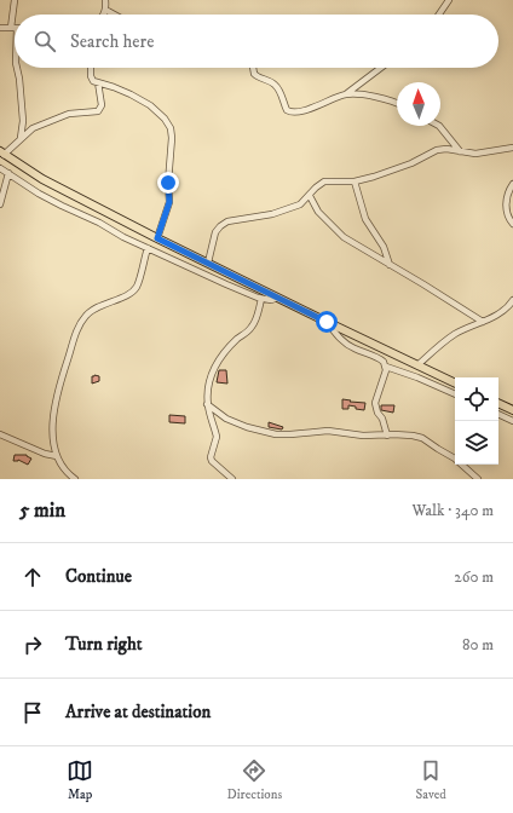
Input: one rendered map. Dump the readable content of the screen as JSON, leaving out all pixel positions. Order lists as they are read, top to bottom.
{
  "north": "top",
  "page": {
    "search": "Search here",
    "heading": ["5 min", "Walk · 340 m"],
    "list": [
      ["Continue", "260 m"],
      ["Turn right", "80 m"],
      "Arrive at destination"
    ],
    "nav": ["Map", "Directions", "Saved"]
  }
}
